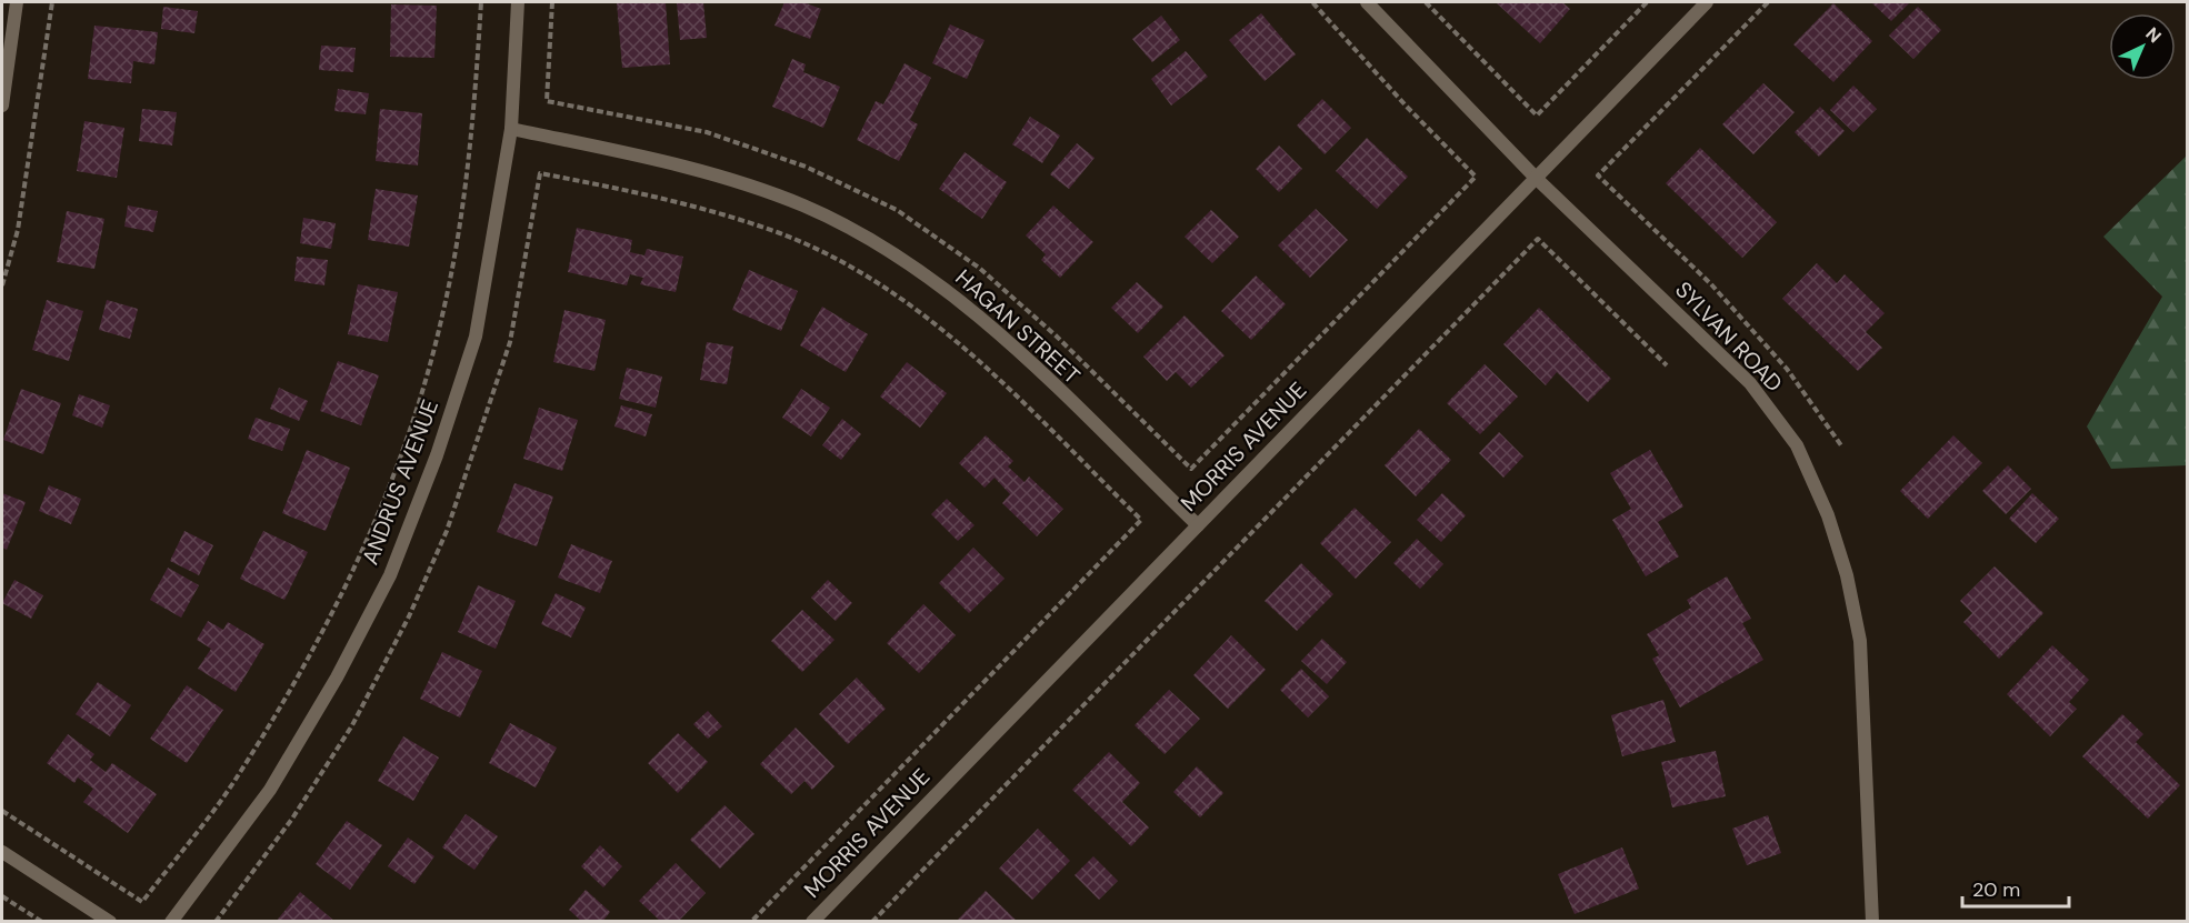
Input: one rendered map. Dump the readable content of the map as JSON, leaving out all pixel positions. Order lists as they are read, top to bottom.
{
  "streets": {
    "street": [
      "HAGAN STREET",
      "SYLVAN ROAD",
      "MORRIS AVENUE",
      "ANDRUS AVENUE"
    ]
  },
  "crossings": [
    ["HAGAN STREET", "MORRIS AVENUE"],
    ["HAGAN STREET", "ANDRUS AVENUE"],
    ["SYLVAN ROAD", "MORRIS AVENUE"]
  ],
  "scale_bar": "20 m",
  "north": "top right"
}
